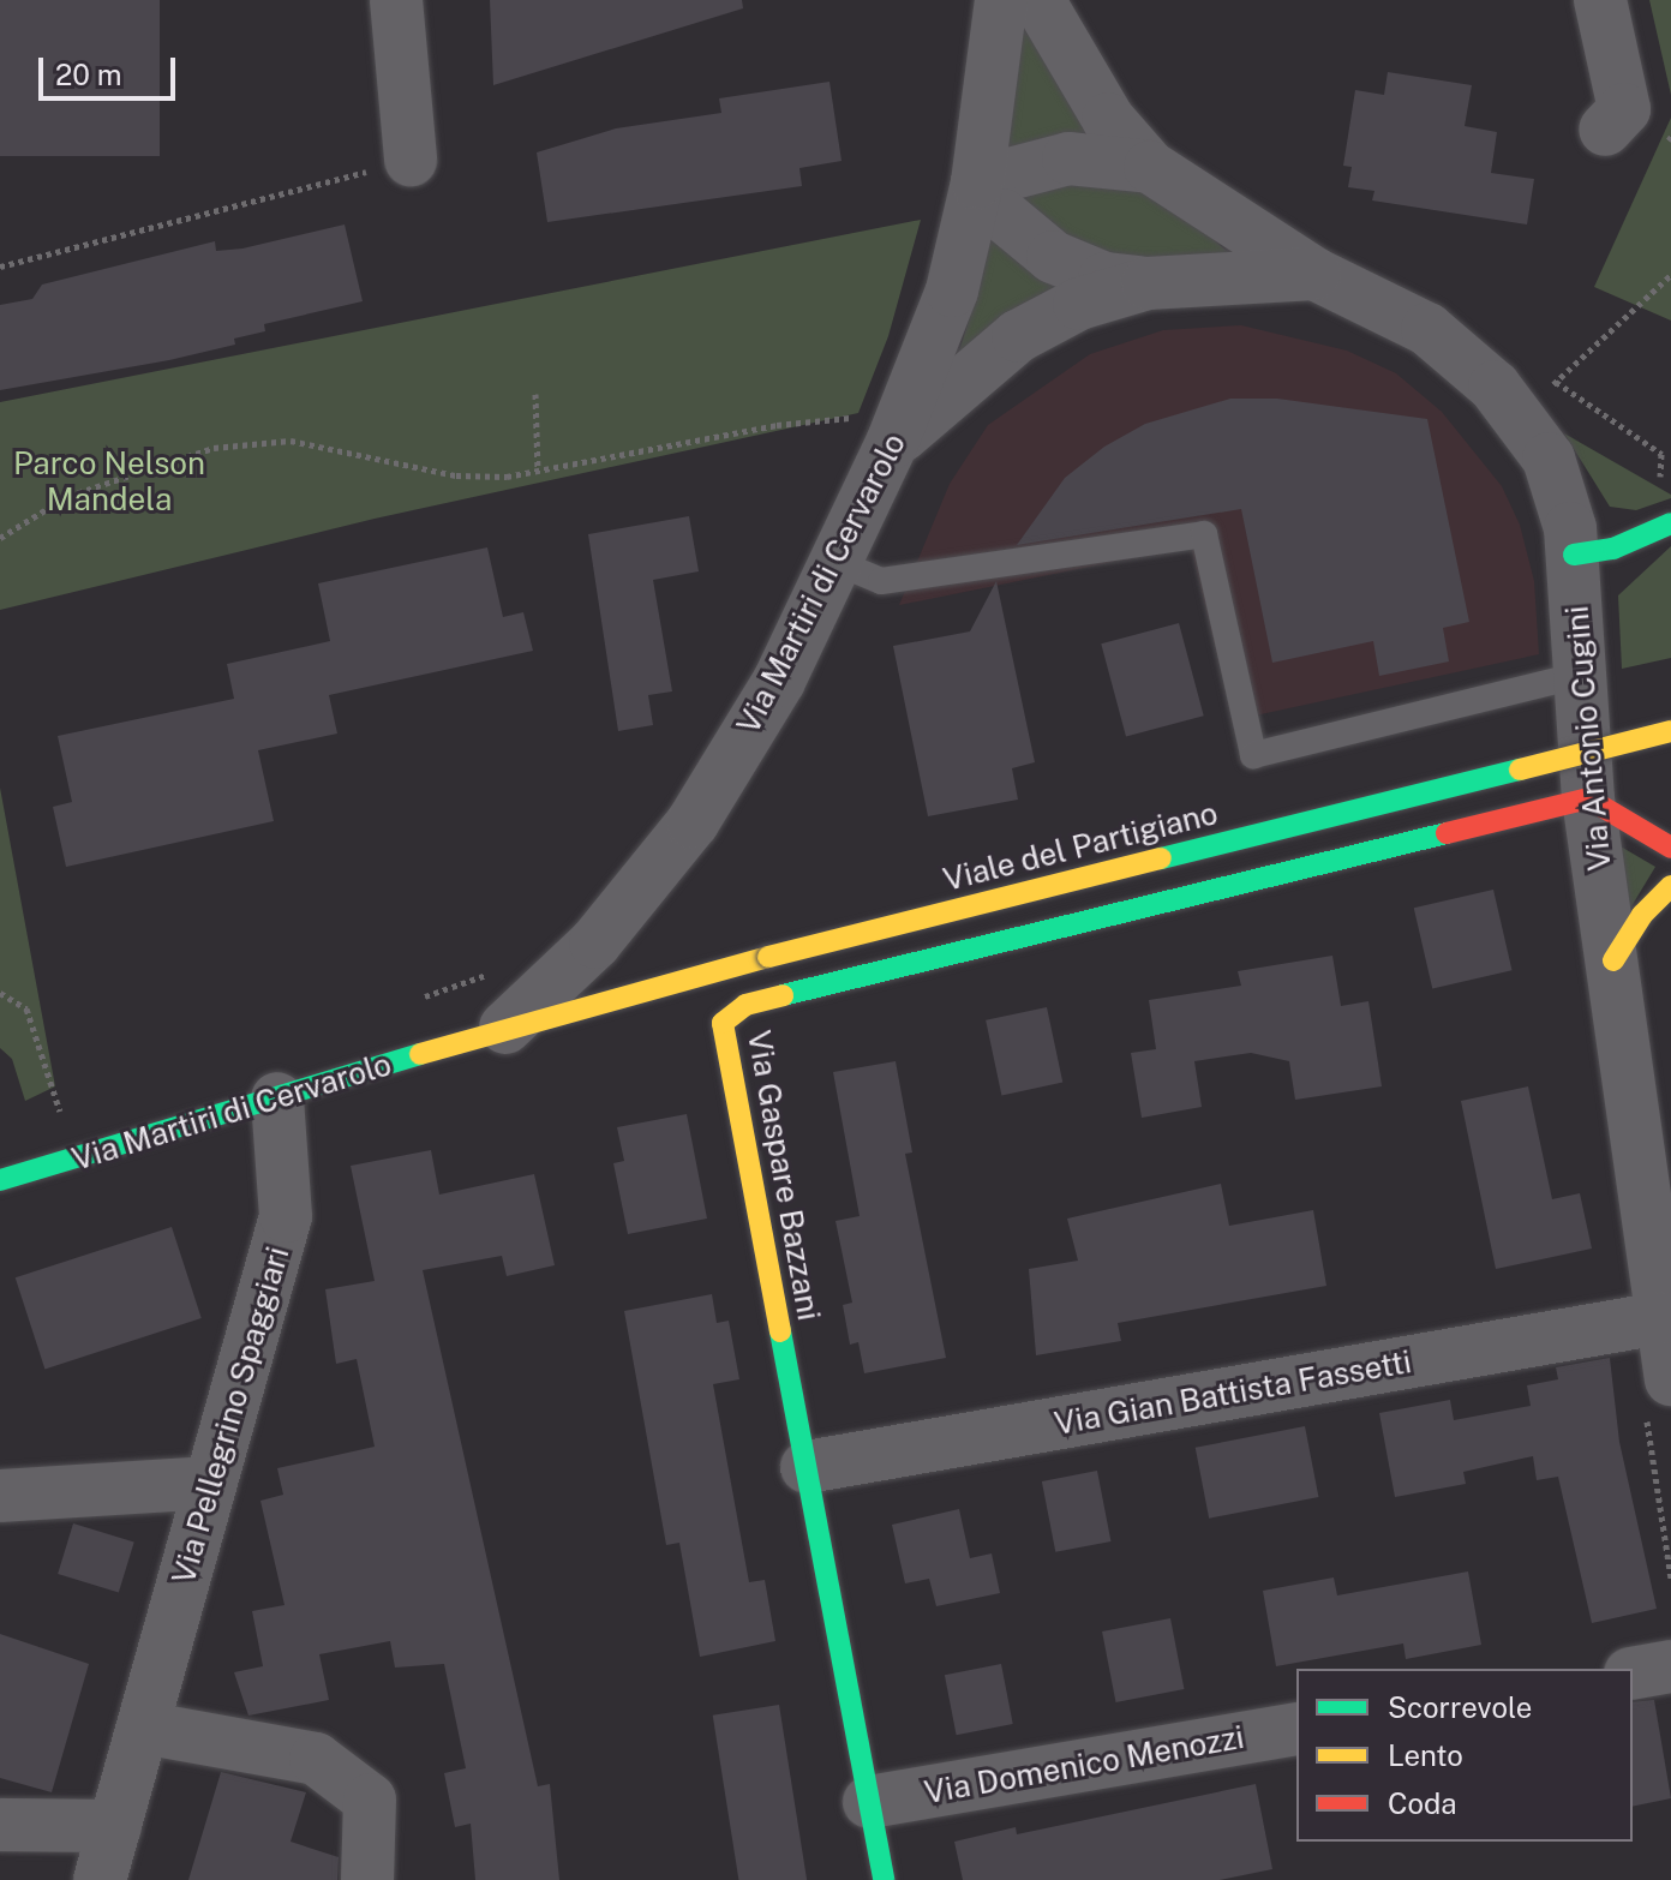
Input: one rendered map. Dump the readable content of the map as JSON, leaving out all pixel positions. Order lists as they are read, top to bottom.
{
  "streets": {
    "main road": ["Via Martiri di Cervarolo", "Viale del Partigiano", "Via Gaspare Bazzani"],
    "street": [
      "Via Antonio Cugini",
      "Via Gian Battista Fassetti",
      "Via Pellegrino Spaggiari",
      "Via Domenico Menozzi"
    ]
  },
  "crossings": [
    ["Via Martiri di Cervarolo", "Via Antonio Cugini"],
    ["Via Martiri di Cervarolo", "Viale del Partigiano"],
    ["Via Martiri di Cervarolo", "Via Pellegrino Spaggiari"],
    ["Via Antonio Cugini", "Via Gaspare Bazzani"],
    ["Via Antonio Cugini", "Via Gian Battista Fassetti"],
    ["Via Gaspare Bazzani", "Via Gian Battista Fassetti"],
    ["Via Gaspare Bazzani", "Via Domenico Menozzi"]
  ],
  "parks": ["Parco Nelson Mandela"],
  "legend": ["Scorrevole", "Lento", "Coda"],
  "scale_bar": "20 m"
}
